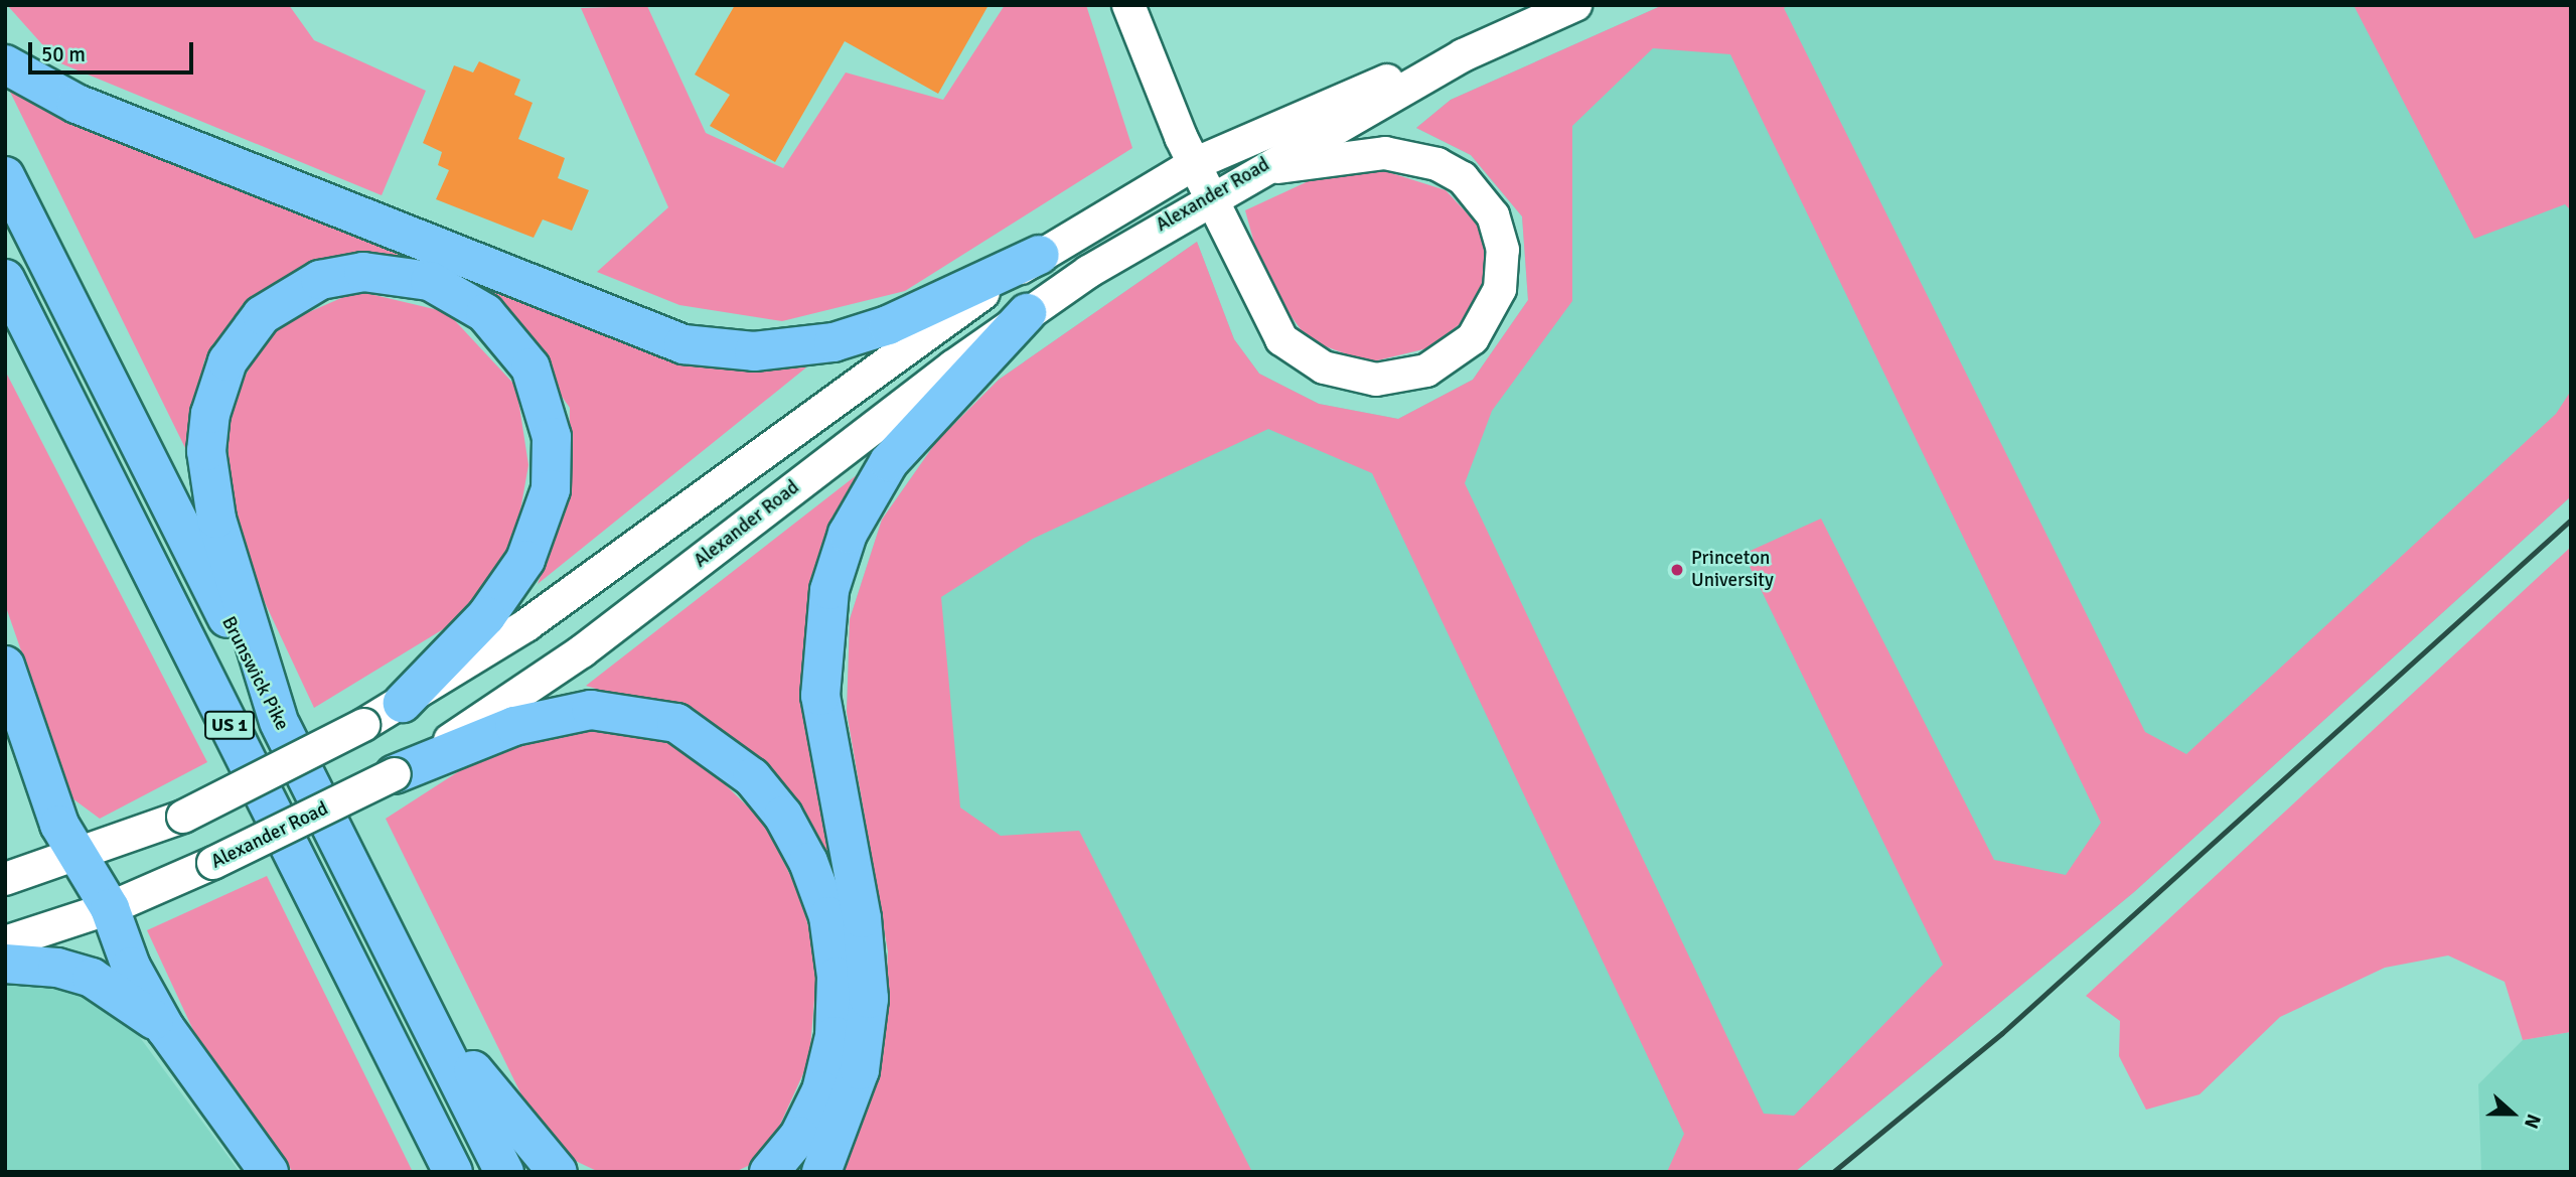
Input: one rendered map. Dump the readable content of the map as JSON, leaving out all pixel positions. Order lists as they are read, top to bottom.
{
  "streets": {
    "highway": ["Brunswick Pike", "US 1"],
    "main road": ["Alexander Road"]
  },
  "places": ["Princeton University"],
  "scale_bar": "50 m",
  "north": "right"
}
